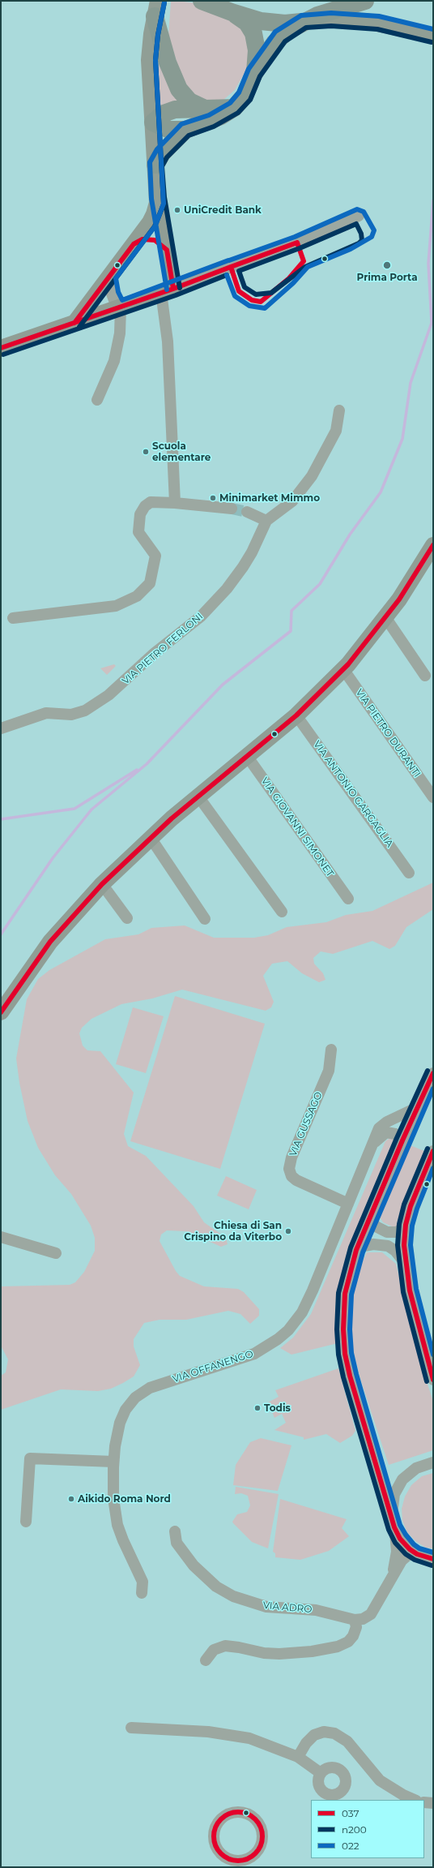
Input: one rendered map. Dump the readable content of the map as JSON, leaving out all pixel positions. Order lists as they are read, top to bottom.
{
  "streets": {
    "street": [
      "VIA PIETRO FERLONI",
      "VIA PIETRO DURANTI",
      "VIA ANTONIO GARGAGLIA",
      "VIA GIOVANNI SIMONET",
      "VIA GUSSAGO",
      "VIA OFFANENGO",
      "VIA ADRO"
    ]
  },
  "crossings": [
    ["VIA GUSSAGO", "VIA OFFANENGO"]
  ],
  "places": [
    "UniCredit Bank",
    "Prima Porta",
    "Scuola elementare",
    "Minimarket Mimmo",
    "Chiesa di San Crispino da Viterbo",
    "Todis",
    "Aikido Roma Nord"
  ],
  "lines": ["transit line n200", "transit line 022", "transit line 037"],
  "legend": ["037", "n200", "022"]
}
